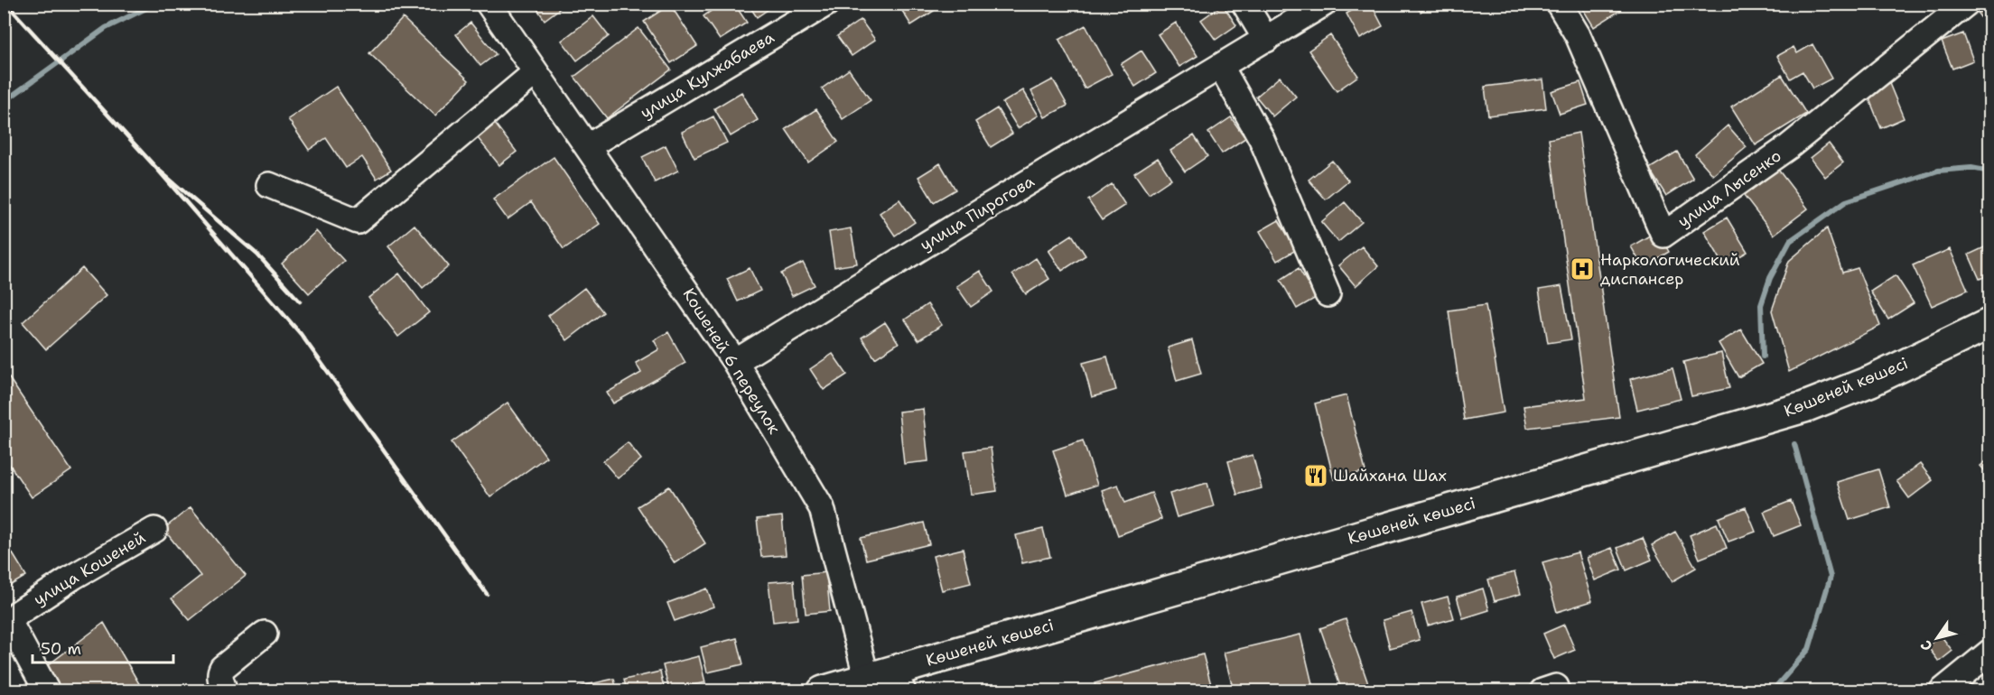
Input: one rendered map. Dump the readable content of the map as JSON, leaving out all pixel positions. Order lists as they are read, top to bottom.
{
  "streets": {
    "main road": ["Көшеней көшесі"],
    "street": [
      "улица Кулжабаева",
      "улица Лысенко",
      "улица Пирогова",
      "Кошеней 6 переулок",
      "улица Кошеней"
    ]
  },
  "crossings": [
    ["улица Кулжабаева", "Кошеней 6 переулок"],
    ["улица Пирогова", "Кошеней 6 переулок"],
    ["Кошеней 6 переулок", "Көшеней көшесі"]
  ],
  "places": {
    "hospital": ["Наркологический диспансер"],
    "restaurant": ["Шайхана Шах"]
  },
  "scale_bar": "50 m",
  "north": "bottom left"
}
